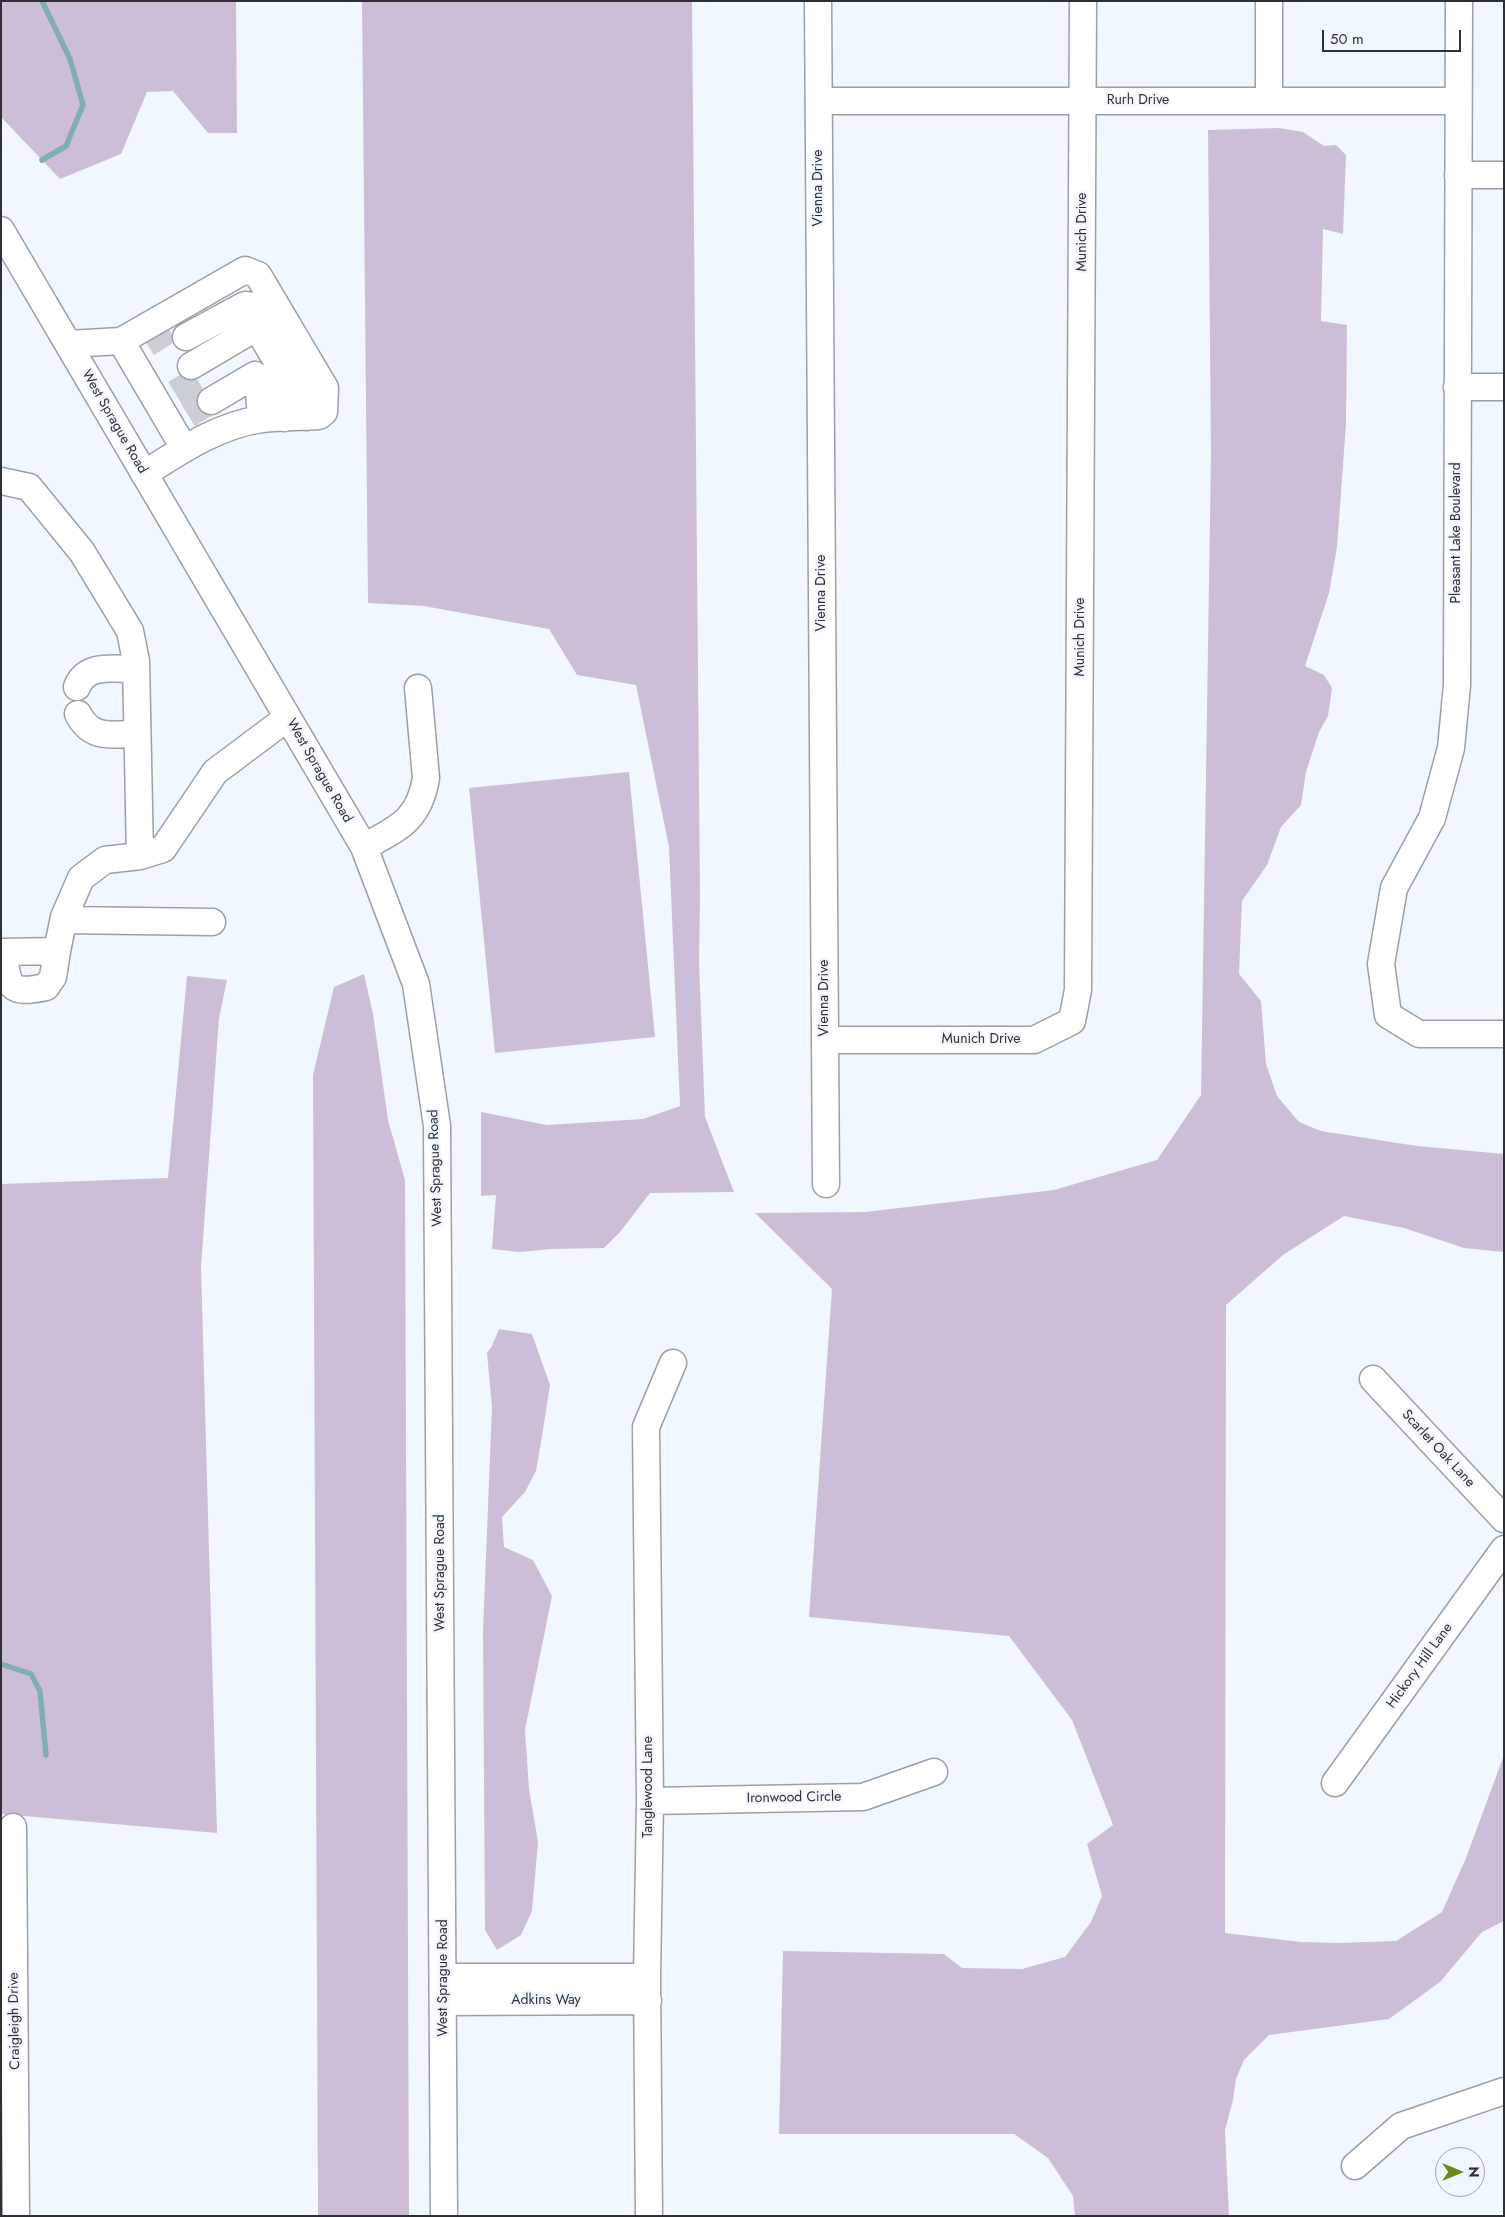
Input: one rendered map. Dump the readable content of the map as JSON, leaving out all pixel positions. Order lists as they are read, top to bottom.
{
  "streets": {
    "street": [
      "Rurh Drive",
      "Vienna Drive",
      "Munich Drive",
      "West Sprague Road",
      "Pleasant Lake Boulevard",
      "Scarlet Oak Lane",
      "Hickory Hill Lane",
      "Tanglewood Lane",
      "Ironwood Circle",
      "Adkins Way",
      "Craigleigh Drive"
    ]
  },
  "crossings": [
    ["Rurh Drive", "Vienna Drive"],
    ["Rurh Drive", "Munich Drive"],
    ["Rurh Drive", "Pleasant Lake Boulevard"],
    ["Vienna Drive", "Munich Drive"],
    ["West Sprague Road", "Adkins Way"],
    ["Tanglewood Lane", "Ironwood Circle"],
    ["Tanglewood Lane", "Adkins Way"]
  ],
  "scale_bar": "50 m",
  "north": "right"
}
